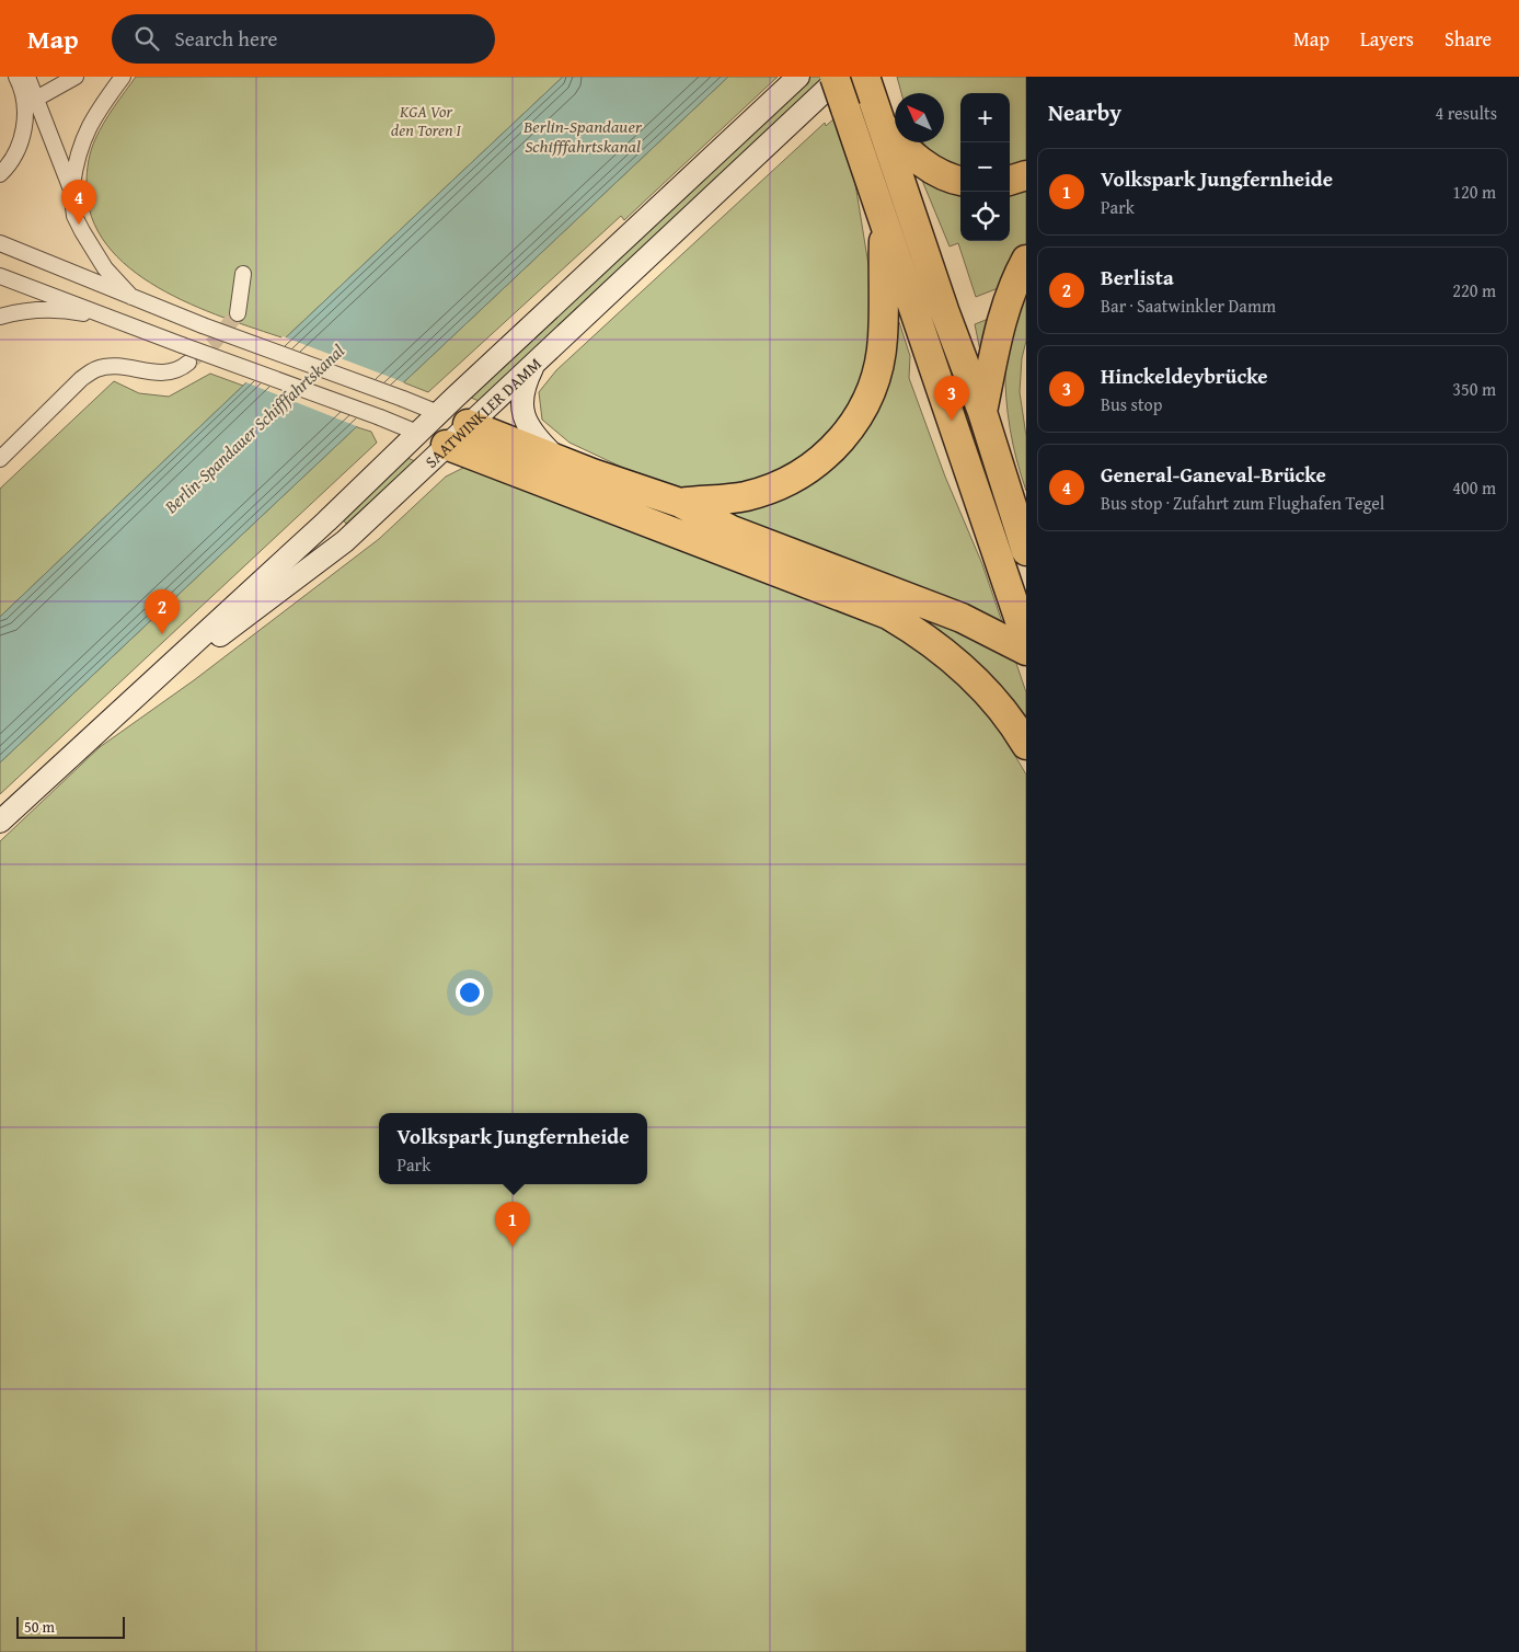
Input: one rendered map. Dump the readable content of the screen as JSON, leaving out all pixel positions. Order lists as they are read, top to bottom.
{
  "streets": {
    "main road": ["SAATWINKLER DAMM"]
  },
  "water": ["Berlin-Spandauer Schifffahrtskanal"],
  "parks": ["KGA Vor den Toren I"],
  "scale_bar": "50 m",
  "north": "top left",
  "page": {
    "header": "Map",
    "search": "Search here",
    "nav": ["Map", "Layers", "Share"],
    "heading": ["Nearby", "4 results"],
    "map_buttons": ["+", "−"],
    "list": [
      {
        "mark": "1",
        "name": "Volkspark Jungfernheide",
        "note": "Park",
        "value": "120 m"
      },
      {
        "mark": "2",
        "name": "Berlista",
        "note": "Bar · Saatwinkler Damm",
        "value": "220 m"
      },
      {
        "mark": "3",
        "name": "Hinckeldeybrücke",
        "note": "Bus stop",
        "value": "350 m"
      },
      {
        "mark": "4",
        "name": "General-Ganeval-Brücke",
        "note": "Bus stop · Zufahrt zum Flughafen Tegel",
        "value": "400 m"
      }
    ],
    "pins": [
      "4",
      "3",
      "2",
      "1"
    ],
    "popup": ["Volkspark Jungfernheide", "Park"],
    "scale": "50 m"
  }
}
